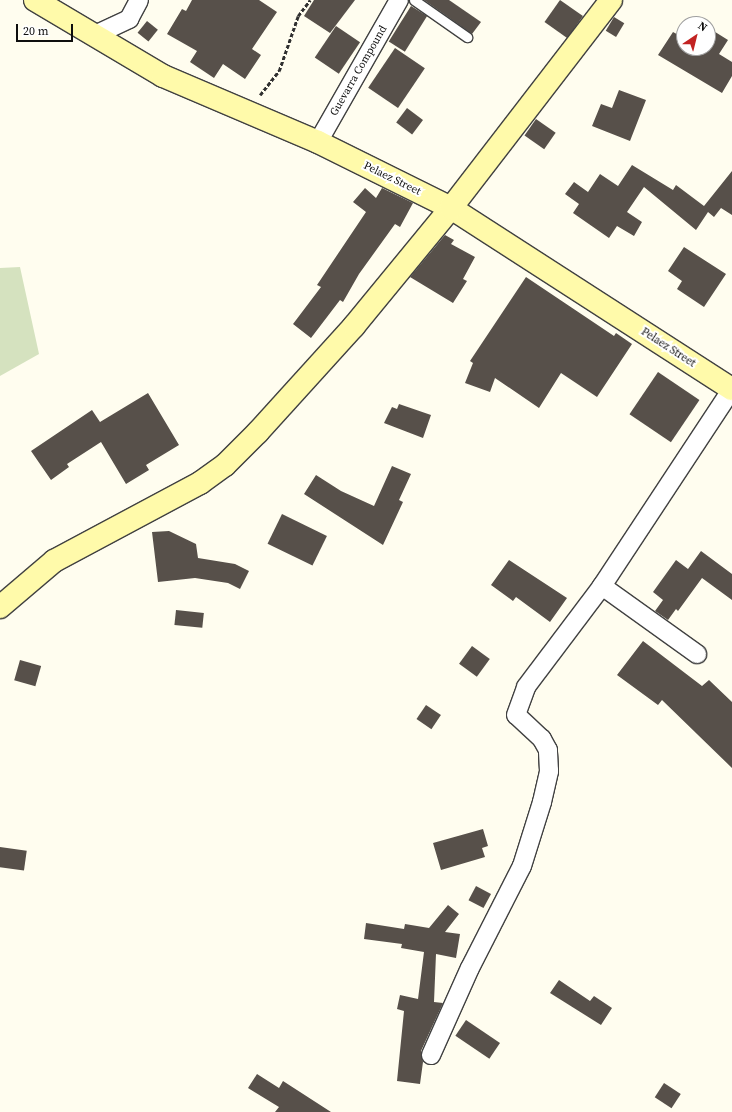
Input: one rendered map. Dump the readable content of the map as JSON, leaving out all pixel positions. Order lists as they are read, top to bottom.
{
  "streets": {
    "main road": ["Pelaez Street"],
    "street": ["Guevarra Compound"]
  },
  "crossings": [
    ["Guevarra Compound", "Pelaez Street"]
  ],
  "scale_bar": "20 m",
  "north": "top right"
}
